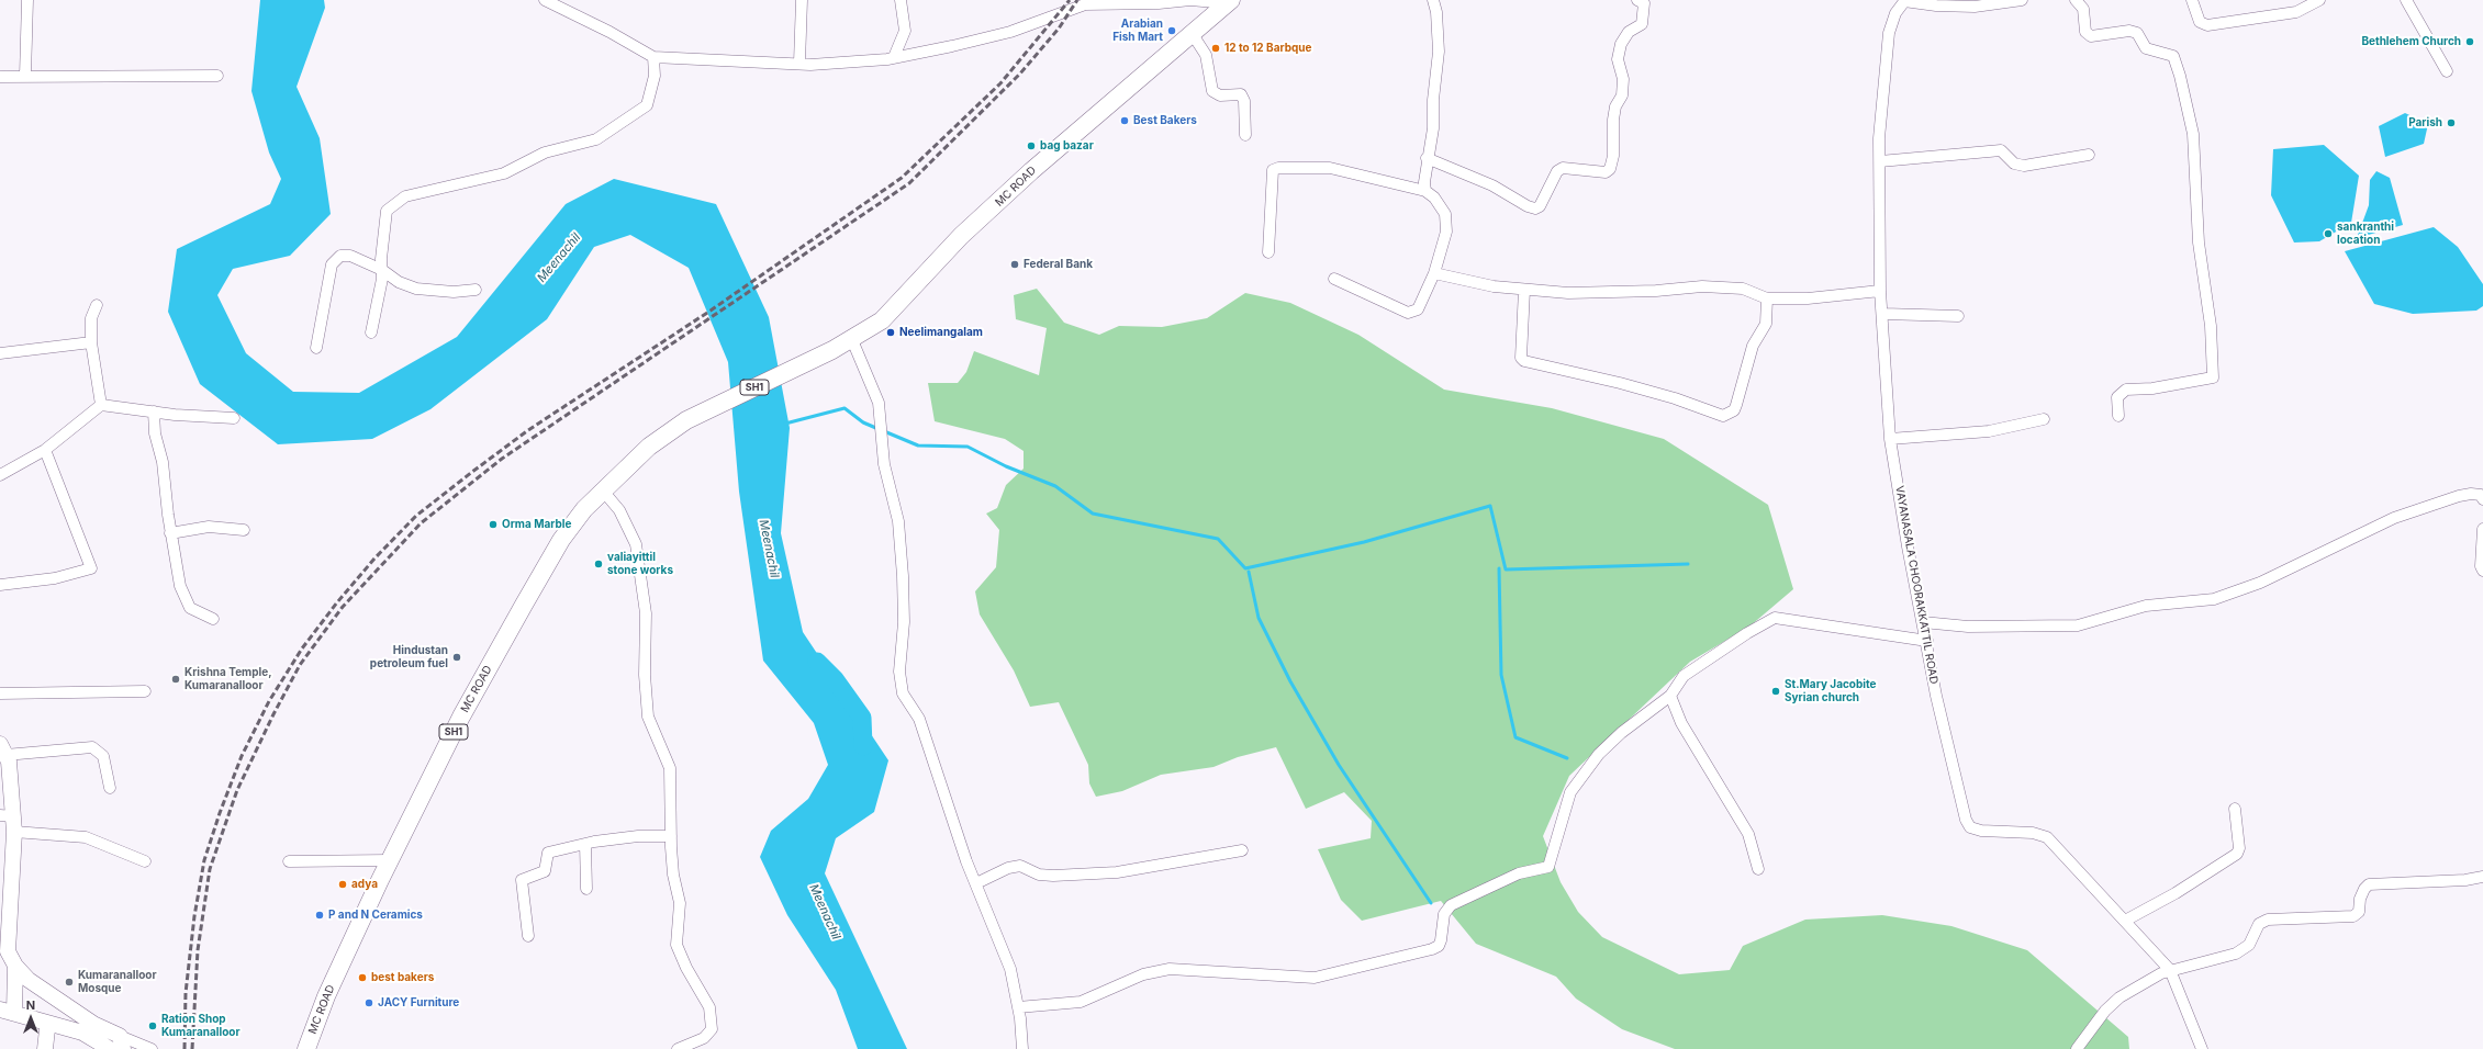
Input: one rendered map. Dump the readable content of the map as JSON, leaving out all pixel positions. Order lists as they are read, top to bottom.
{
  "streets": {
    "main road": ["MC ROAD", "SH1"],
    "street": ["VAYANASALA CHOORAKKATTIL ROAD"]
  },
  "water": ["Meenachil"],
  "places": [
    "Arabian Fish Mart",
    "Bethlehem Church",
    "12 to 12 Barbque",
    "Best Bakers",
    "Parish",
    "bag bazar",
    "sankranthi location",
    "Federal Bank",
    "Neelimangalam",
    "Orma Marble",
    "valiayittil stone works",
    "Hindustan petroleum fuel",
    "Krishna Temple, Kumaranalloor",
    "St.Mary Jacobite Syrian church",
    "adya",
    "P and N Ceramics",
    "best bakers",
    "Kumaranalloor Mosque",
    "JACY Furniture",
    "Ration Shop Kumaranalloor"
  ],
  "north": "top"
}
